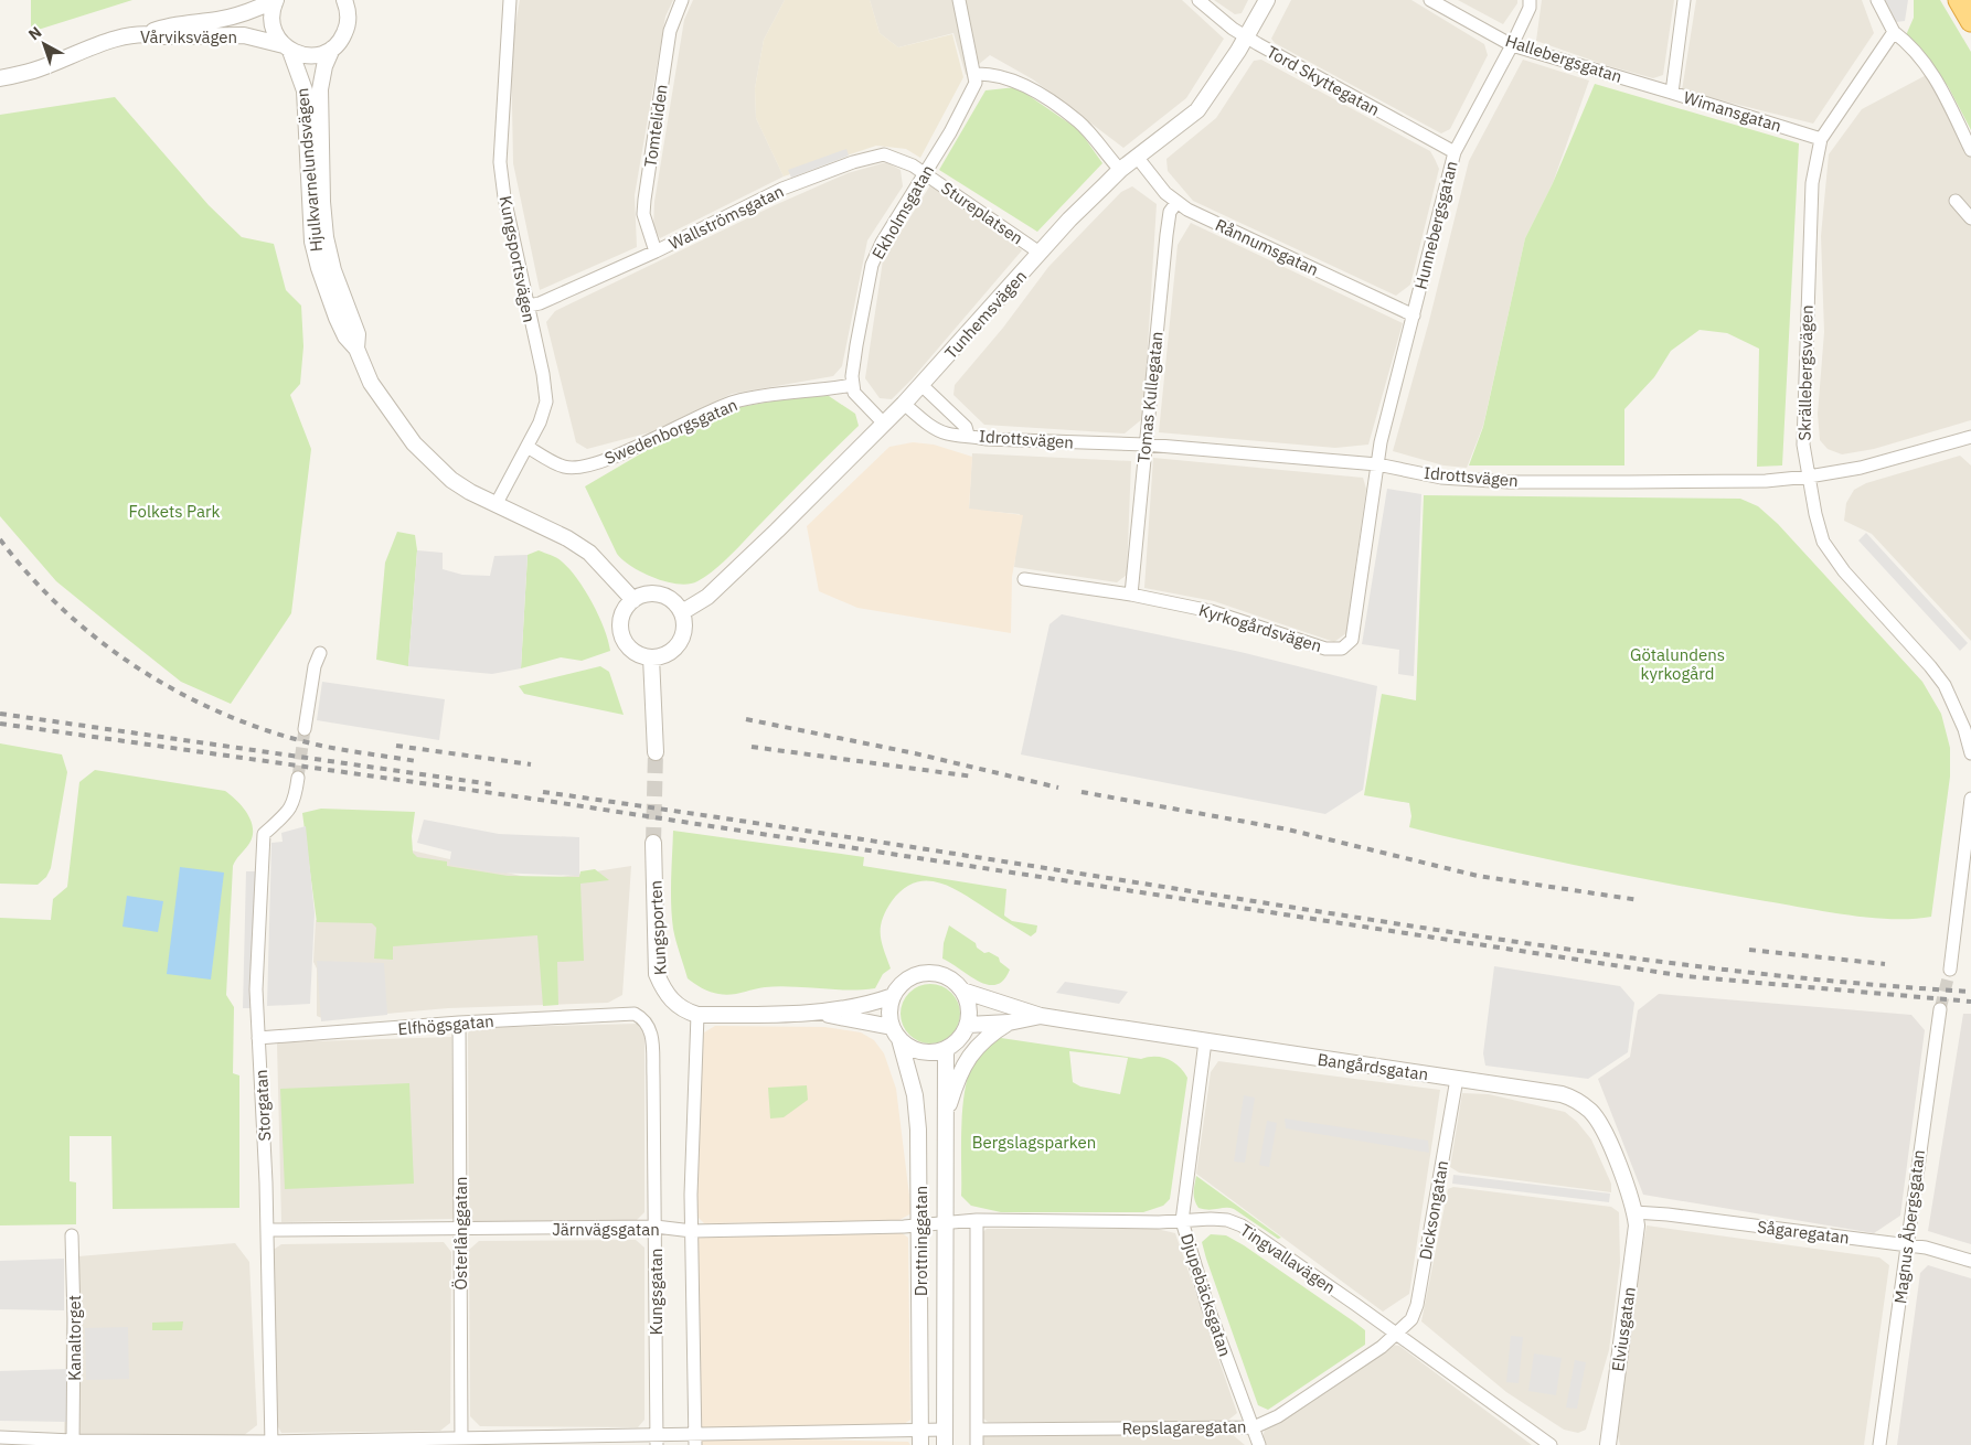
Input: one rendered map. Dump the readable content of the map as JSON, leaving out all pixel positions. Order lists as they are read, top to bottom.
{
  "streets": {
    "street": [
      "Vårviksvägen",
      "Hallebergsgatan",
      "Tord Skyttegatan",
      "Wimansgatan",
      "Tomteliden",
      "Hjulkvarnelundsvägen",
      "Ekholmsgatan",
      "Stureplatsen",
      "Wallströmsgatan",
      "Hunnebergsgatan",
      "Rånnumsgatan",
      "Kungsportsvägen",
      "Tunhemsvägen",
      "Skrällebergsvägen",
      "Tomas Kullegatan",
      "Swedenborgsgatan",
      "Idrottsvägen",
      "Kyrkogårdsvägen",
      "Kungsporten",
      "Elfhögsgatan",
      "Bangårdsgatan",
      "Storgatan",
      "Dicksongatan",
      "Magnus Åbergsgatan",
      "Järnvägsgatan",
      "Sågaregatan",
      "Österlånggatan",
      "Drottninggatan",
      "Tingvallavägen",
      "Kungsgatan",
      "Djupebäcksgatan",
      "Elviusgatan",
      "Kanaltorget",
      "Repslagaregatan"
    ]
  },
  "crossings": [
    ["Vårviksvägen", "Hjulkvarnelundsvägen"],
    ["Hallebergsgatan", "Wimansgatan"],
    ["Hallebergsgatan", "Hunnebergsgatan"],
    ["Tord Skyttegatan", "Hunnebergsgatan"],
    ["Tord Skyttegatan", "Tunhemsvägen"],
    ["Wimansgatan", "Skrällebergsvägen"],
    ["Tomteliden", "Wallströmsgatan"],
    ["Hjulkvarnelundsvägen", "Kungsportsvägen"],
    ["Hjulkvarnelundsvägen", "Tunhemsvägen"],
    ["Ekholmsgatan", "Stureplatsen"],
    ["Ekholmsgatan", "Wallströmsgatan"],
    ["Ekholmsgatan", "Swedenborgsgatan"],
    ["Stureplatsen", "Wallströmsgatan"],
    ["Stureplatsen", "Tunhemsvägen"],
    ["Wallströmsgatan", "Kungsportsvägen"],
    ["Hunnebergsgatan", "Rånnumsgatan"],
    ["Hunnebergsgatan", "Idrottsvägen"],
    ["Hunnebergsgatan", "Kyrkogårdsvägen"],
    ["Rånnumsgatan", "Tunhemsvägen"],
    ["Rånnumsgatan", "Tomas Kullegatan"],
    ["Kungsportsvägen", "Swedenborgsgatan"],
    ["Tunhemsvägen", "Idrottsvägen"],
    ["Skrällebergsvägen", "Idrottsvägen"],
    ["Tomas Kullegatan", "Idrottsvägen"],
    ["Tomas Kullegatan", "Kyrkogårdsvägen"],
    ["Idrottsvägen", "Kyrkogårdsvägen"],
    ["Elfhögsgatan", "Storgatan"],
    ["Elfhögsgatan", "Österlånggatan"],
    ["Elfhögsgatan", "Kungsgatan"],
    ["Bangårdsgatan", "Dicksongatan"],
    ["Bangårdsgatan", "Sågaregatan"],
    ["Bangårdsgatan", "Djupebäcksgatan"],
    ["Bangårdsgatan", "Elviusgatan"],
    ["Storgatan", "Järnvägsgatan"],
    ["Dicksongatan", "Tingvallavägen"],
    ["Dicksongatan", "Repslagaregatan"],
    ["Magnus Åbergsgatan", "Sågaregatan"],
    ["Järnvägsgatan", "Österlånggatan"],
    ["Järnvägsgatan", "Drottninggatan"],
    ["Järnvägsgatan", "Tingvallavägen"],
    ["Järnvägsgatan", "Kungsgatan"],
    ["Sågaregatan", "Elviusgatan"],
    ["Drottninggatan", "Tingvallavägen"],
    ["Tingvallavägen", "Djupebäcksgatan"],
    ["Tingvallavägen", "Repslagaregatan"],
    ["Djupebäcksgatan", "Repslagaregatan"]
  ],
  "parks": ["Folkets Park", "Götalundens kyrkogård", "Bergslagsparken"],
  "north": "top left"
}
